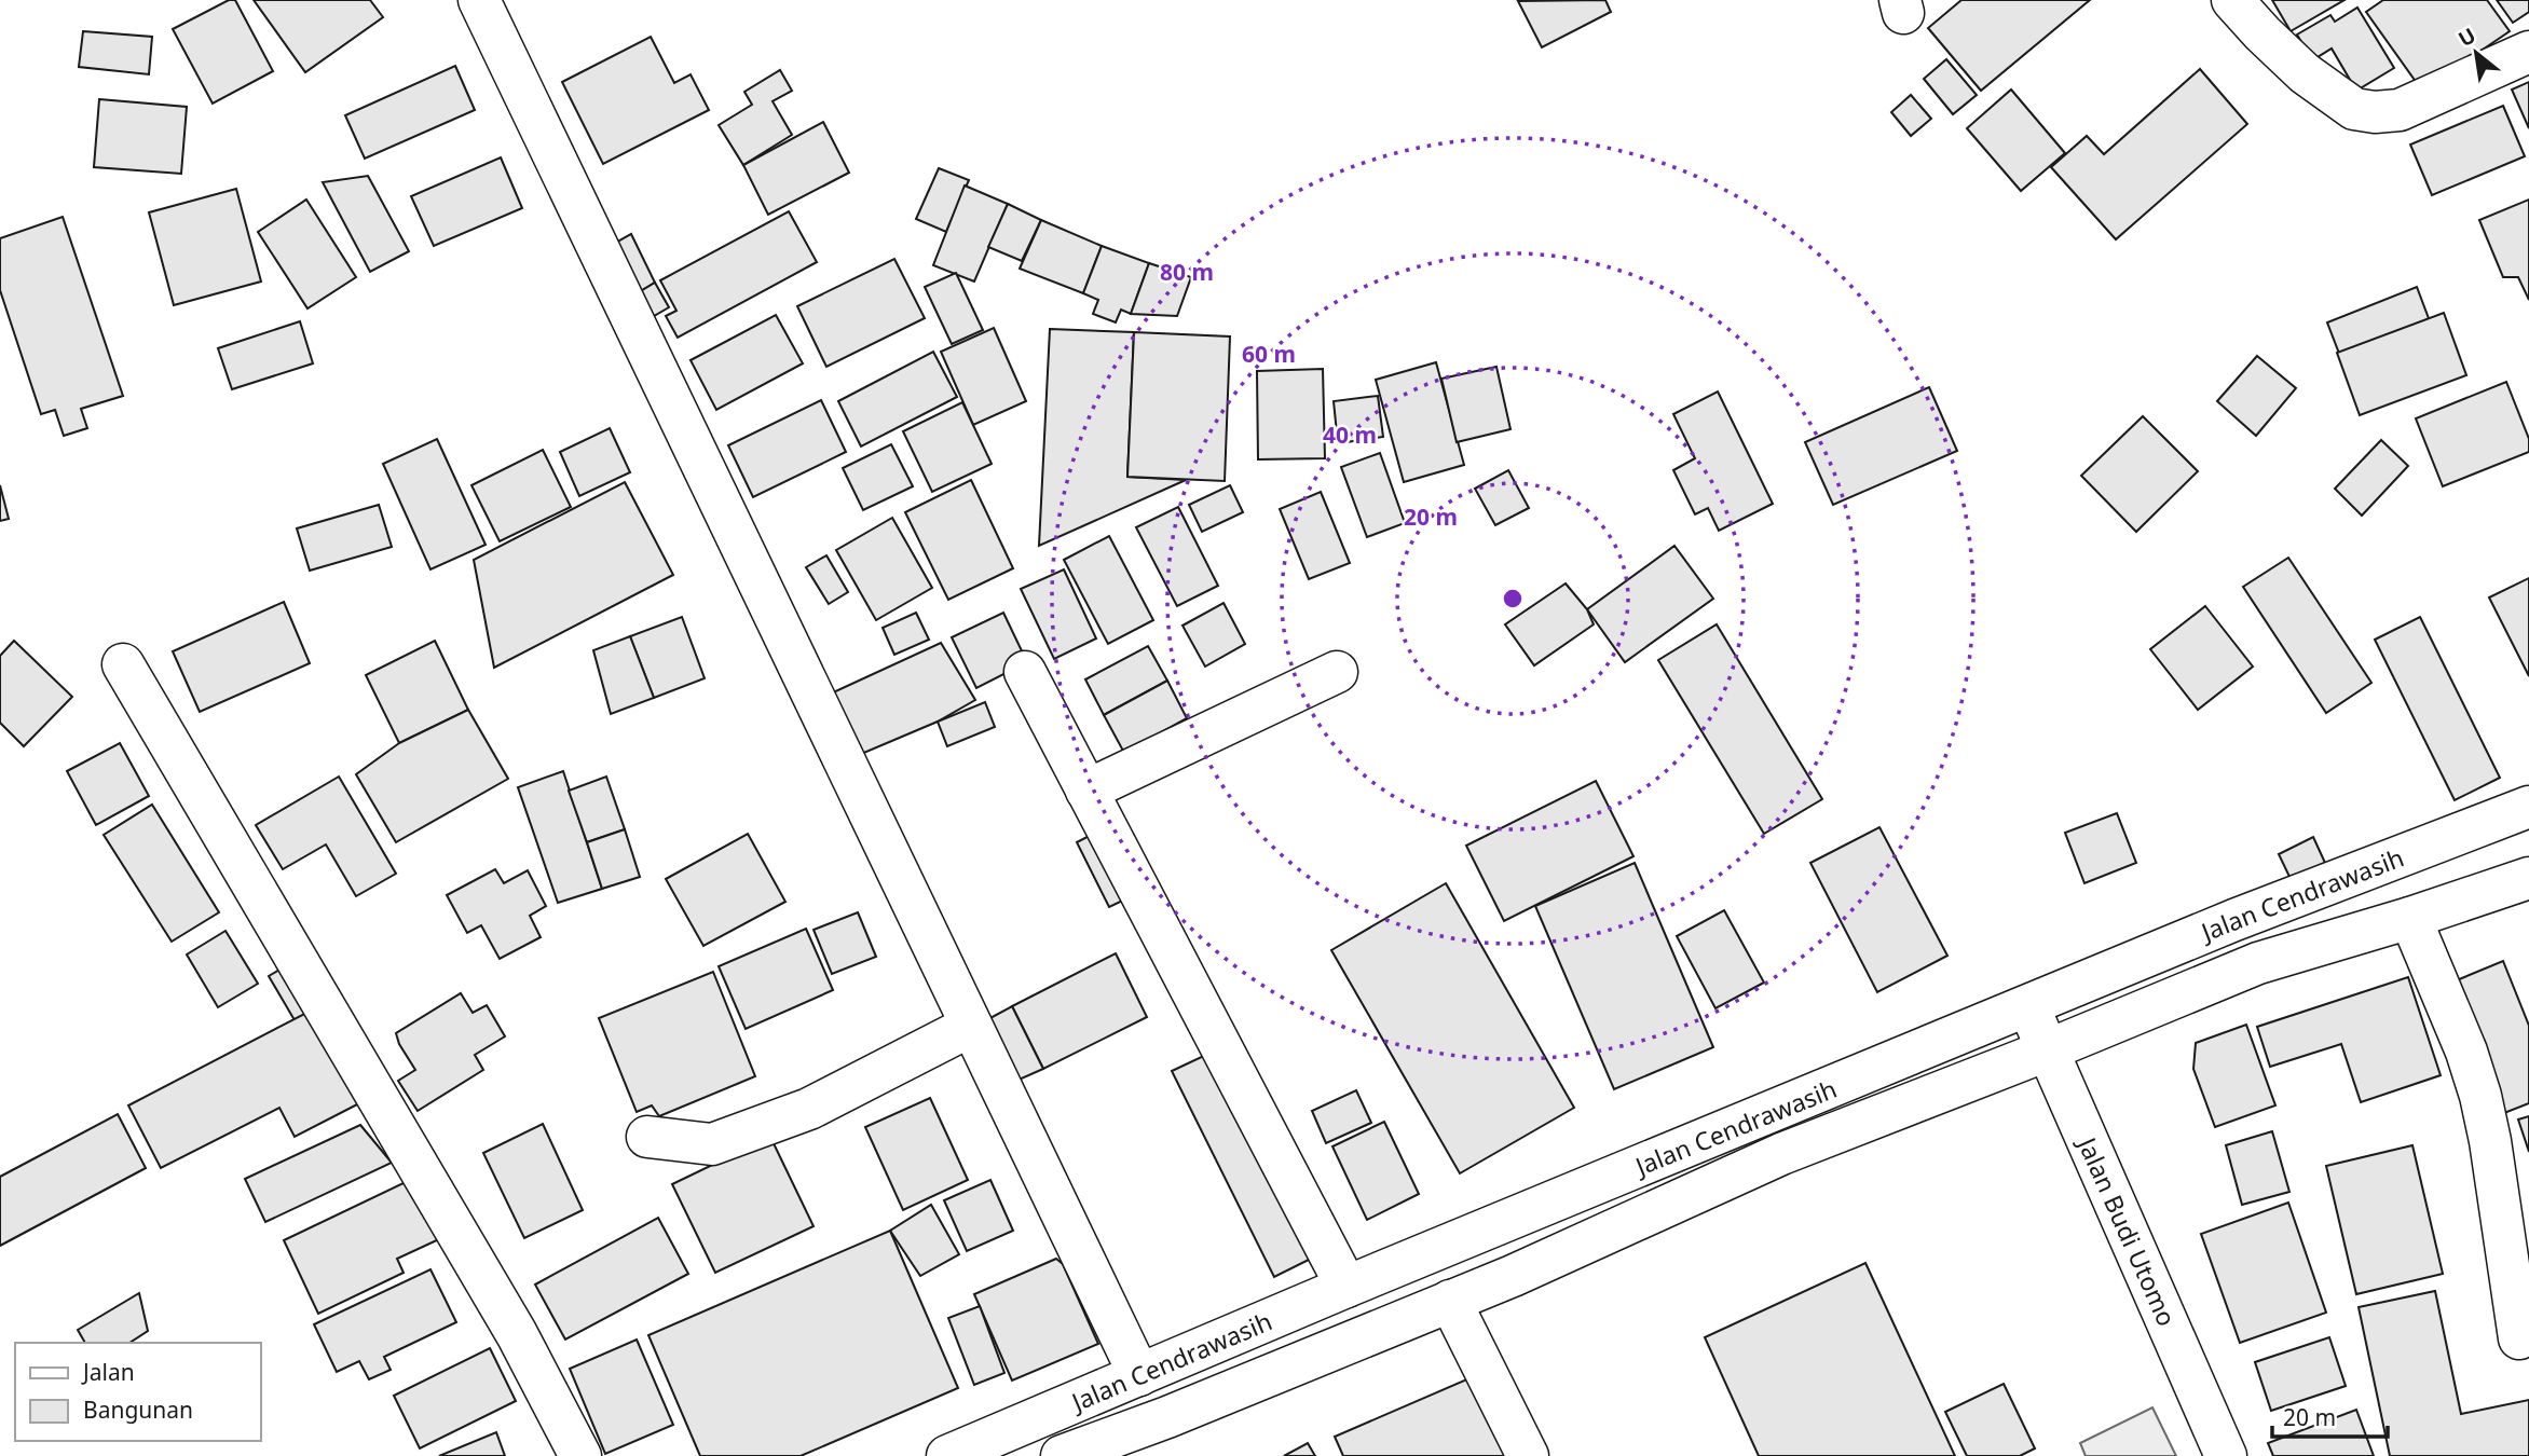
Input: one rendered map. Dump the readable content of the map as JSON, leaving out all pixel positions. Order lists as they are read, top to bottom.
{
  "streets": {
    "street": ["Jalan Cendrawasih", "Jalan Budi Utomo"]
  },
  "crossings": [
    ["Jalan Cendrawasih", "Jalan Budi Utomo"]
  ],
  "legend": ["Jalan", "Bangunan"],
  "scale_bar": "20 m",
  "north": "top left",
  "rings": [
    "80 m",
    "60 m",
    "40 m",
    "20 m"
  ]
}
